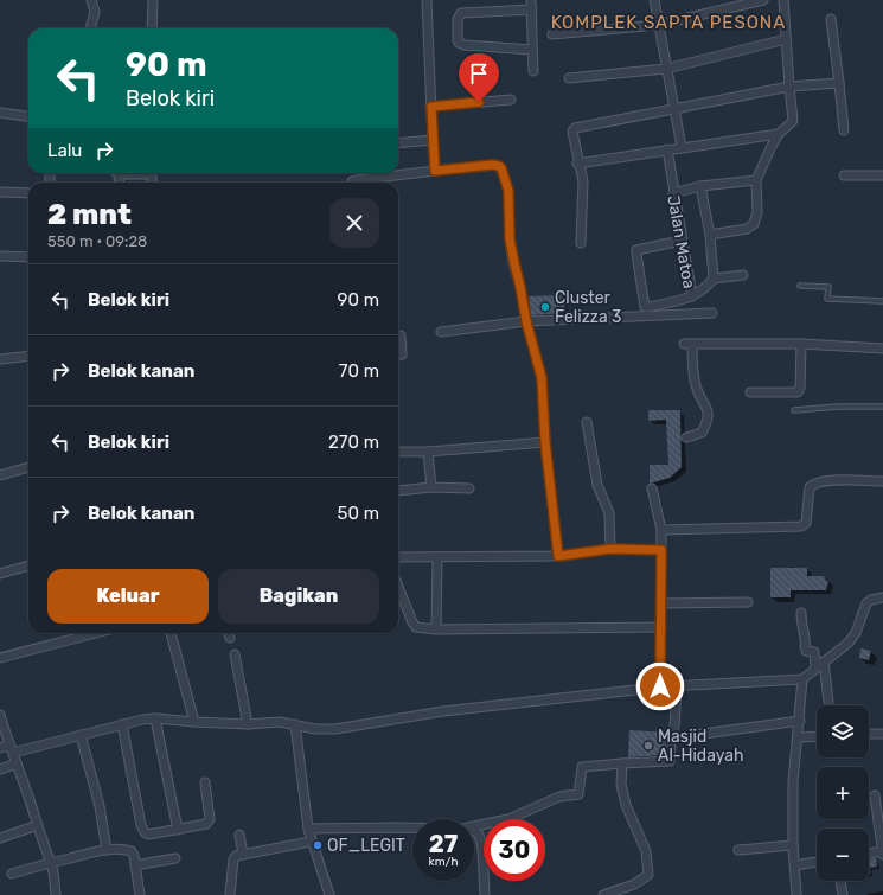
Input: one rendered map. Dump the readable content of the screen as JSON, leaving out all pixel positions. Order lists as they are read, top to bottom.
{
  "streets": {
    "street": ["Jalan Matoa"]
  },
  "districts": ["KOMPLEK SAPTA PESONA"],
  "places": ["Cluster Felizza 3", "Masjid Al-Hidayah", "OF_LEGIT"],
  "page": {
    "turn": ["90 m", "Belok kiri"],
    "then": "Lalu",
    "heading": ["2 mnt", "550 m · 09:28"],
    "list": [
      {
        "name": "Belok kiri",
        "value": "90 m"
      },
      {
        "name": "Belok kanan",
        "value": "70 m"
      },
      {
        "name": "Belok kiri",
        "value": "270 m"
      },
      {
        "name": "Belok kanan",
        "value": "50 m"
      }
    ],
    "buttons": ["Keluar", "Bagikan"],
    "map_buttons": ["+", "−"],
    "speed": "27 km/h",
    "limit": "30"
  }
}
